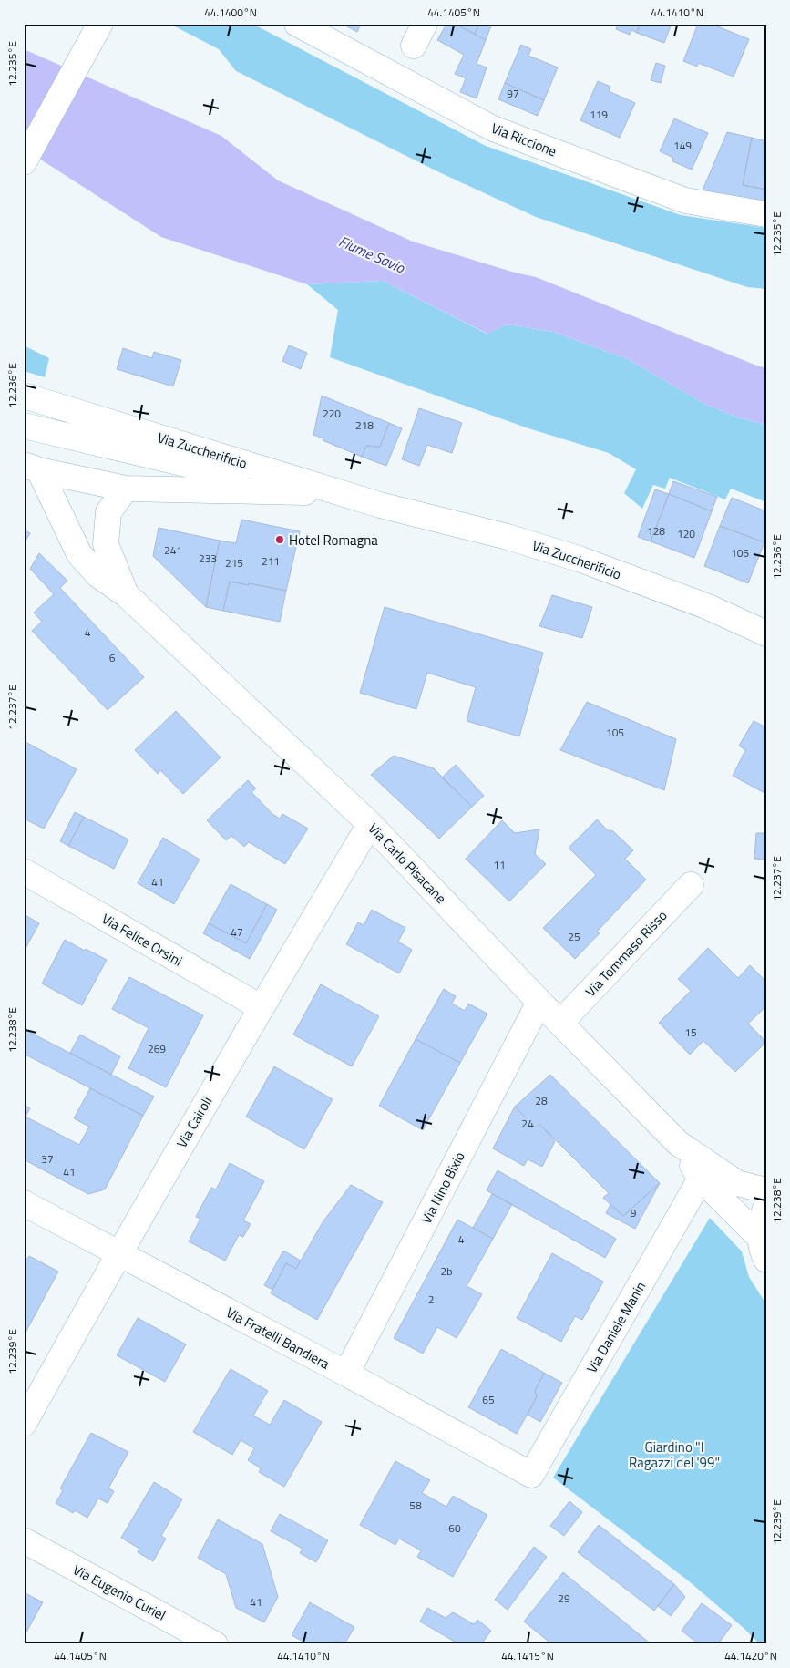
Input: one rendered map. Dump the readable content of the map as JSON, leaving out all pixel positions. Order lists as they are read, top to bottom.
{
  "streets": {
    "street": [
      "Via Riccione",
      "Via Zuccherificio",
      "Via Carlo Pisacane",
      "Via Felice Orsini",
      "Via Tommaso Risso",
      "Via Cairoli",
      "Via Nino Bixio",
      "Via Daniele Manin",
      "Via Fratelli Bandiera",
      "Via Eugenio Curiel"
    ]
  },
  "crossings": [
    ["Via Zuccherificio", "Via Carlo Pisacane"],
    ["Via Carlo Pisacane", "Via Tommaso Risso"],
    ["Via Carlo Pisacane", "Via Cairoli"],
    ["Via Carlo Pisacane", "Via Nino Bixio"],
    ["Via Carlo Pisacane", "Via Daniele Manin"],
    ["Via Felice Orsini", "Via Cairoli"],
    ["Via Cairoli", "Via Fratelli Bandiera"],
    ["Via Nino Bixio", "Via Fratelli Bandiera"],
    ["Via Daniele Manin", "Via Fratelli Bandiera"]
  ],
  "water": ["Fiume Savio"],
  "parks": ["Giardino \"I Ragazzi del '99\""],
  "places": ["Hotel Romagna"],
  "house_numbers": [
    "97",
    "119",
    "149",
    "220",
    "218",
    "128",
    "120",
    "241",
    "106",
    "233",
    "211",
    "215",
    "4",
    "6",
    "105",
    "11",
    "41",
    "47",
    "25",
    "15",
    "269",
    "28",
    "24",
    "37",
    "41",
    "9",
    "4",
    "2b",
    "2",
    "65",
    "58",
    "60",
    "29",
    "41"
  ],
  "coordinates": [
    "44.1400°N",
    "44.1405°N",
    "44.1410°N",
    "12.235°E",
    "12.236°E",
    "12.237°E",
    "12.238°E",
    "12.239°E",
    "44.1415°N",
    "44.1420°N"
  ]
}
